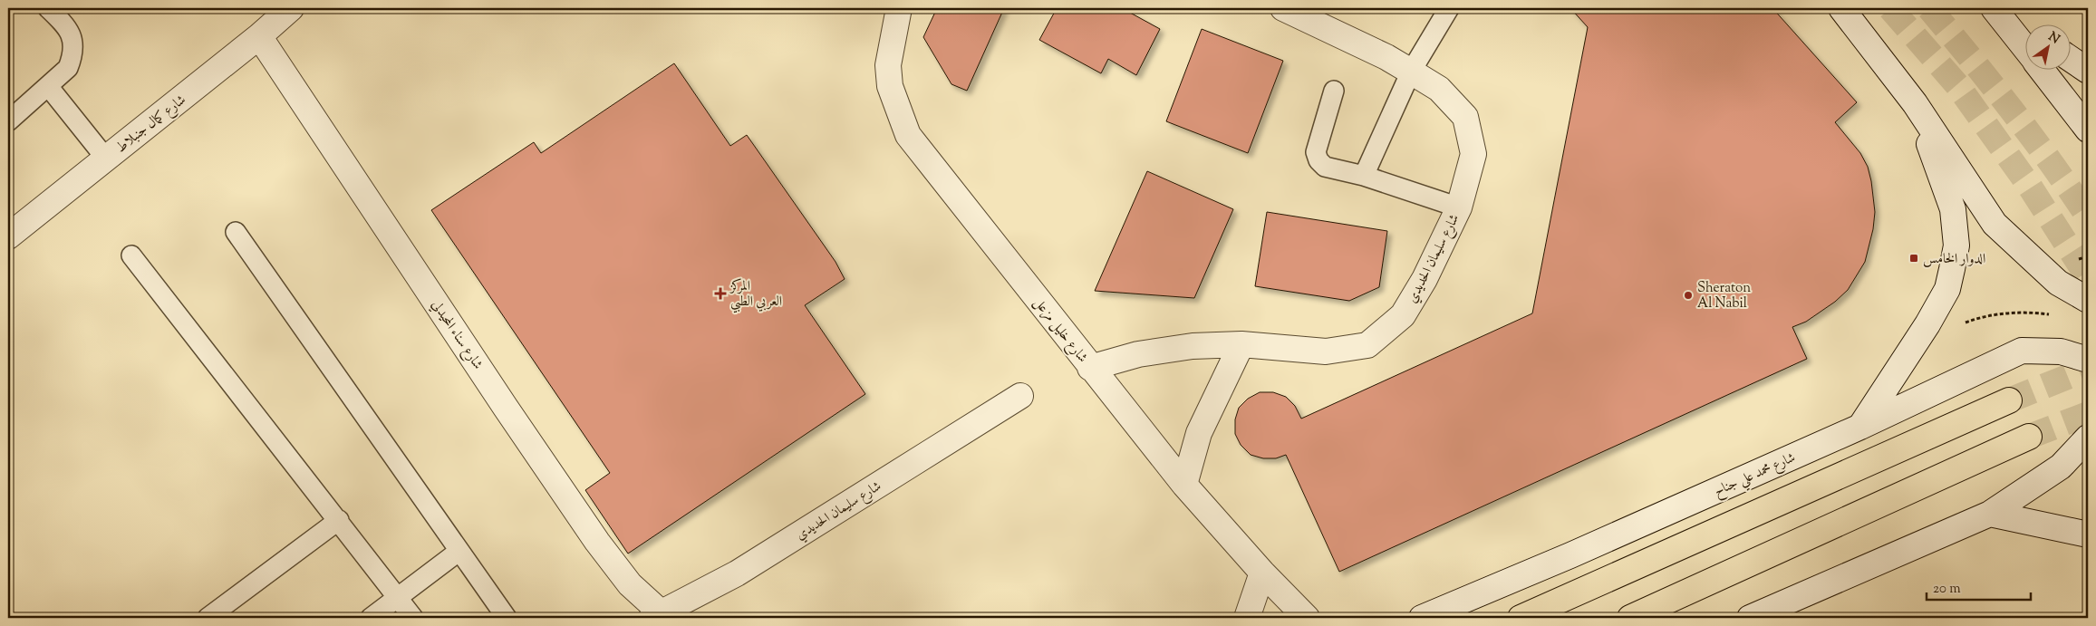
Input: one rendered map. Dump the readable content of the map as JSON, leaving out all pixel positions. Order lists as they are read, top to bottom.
{
  "streets": {
    "street": [
      "شارع كمال جنبلاط",
      "شارع سليمان الحديدي",
      "شارع خليل مزعل",
      "شارع سناء المحيدلي",
      "شارع محمد علي جناح"
    ]
  },
  "crossings": [
    ["شارع كمال جنبلاط", "شارع سناء المحيدلي"],
    ["شارع سليمان الحديدي", "شارع خليل مزعل"],
    ["شارع سليمان الحديدي", "شارع سناء المحيدلي"]
  ],
  "places": {
    "transit": ["الدوار الخامس"],
    "health": ["المركز العربي الطبي"],
    "other": ["Sheraton Al Nabil"]
  },
  "scale_bar": "20 m",
  "north": "top right"
}
